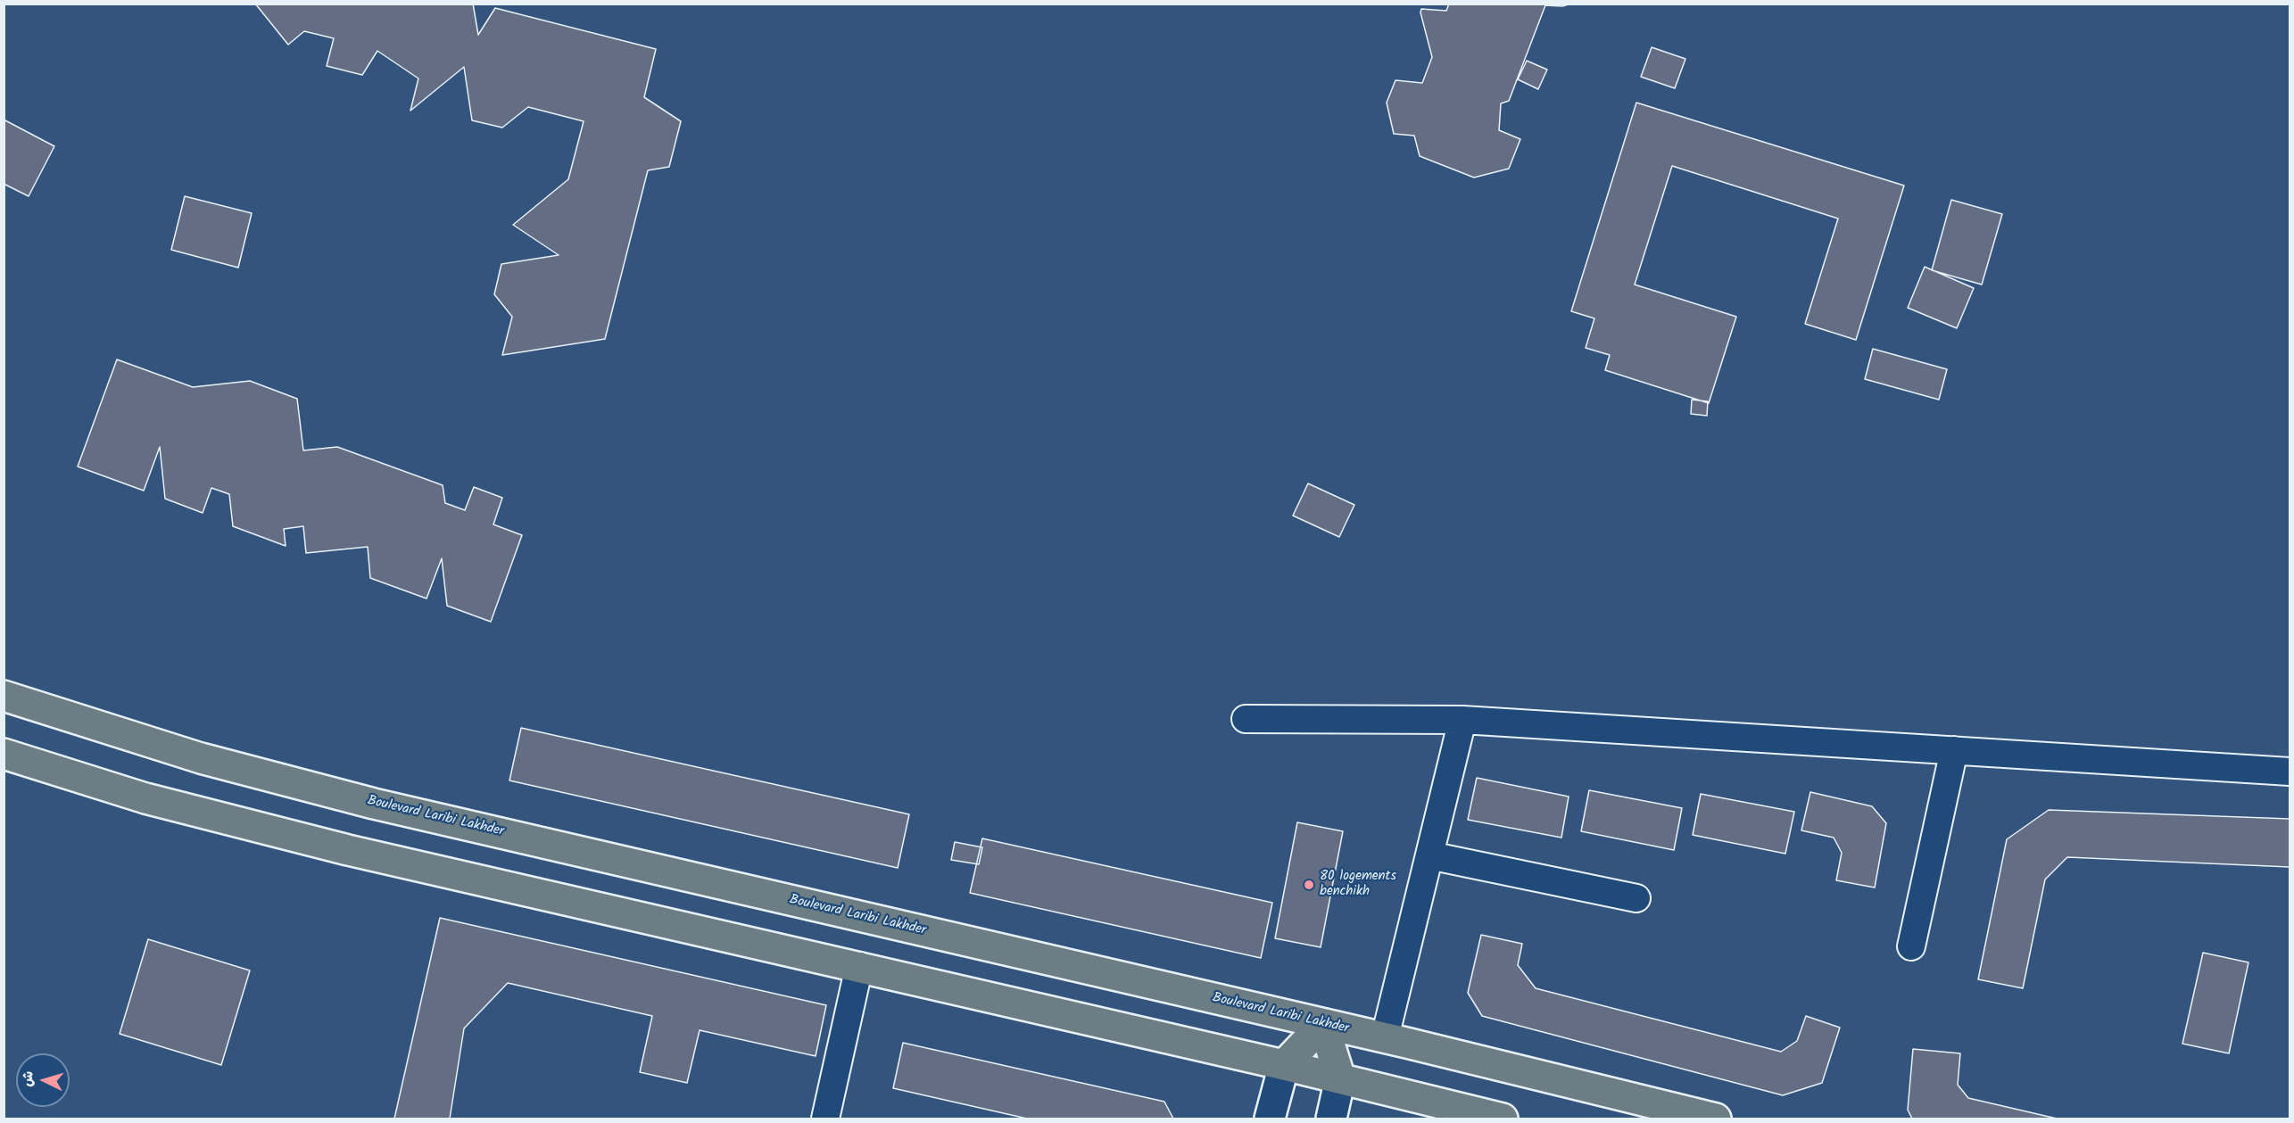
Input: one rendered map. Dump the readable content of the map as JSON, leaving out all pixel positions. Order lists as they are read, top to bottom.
{
  "streets": {
    "main road": ["Boulevard Laribi Lakhder"]
  },
  "places": ["80 logements benchikh"],
  "north": "left"
}
